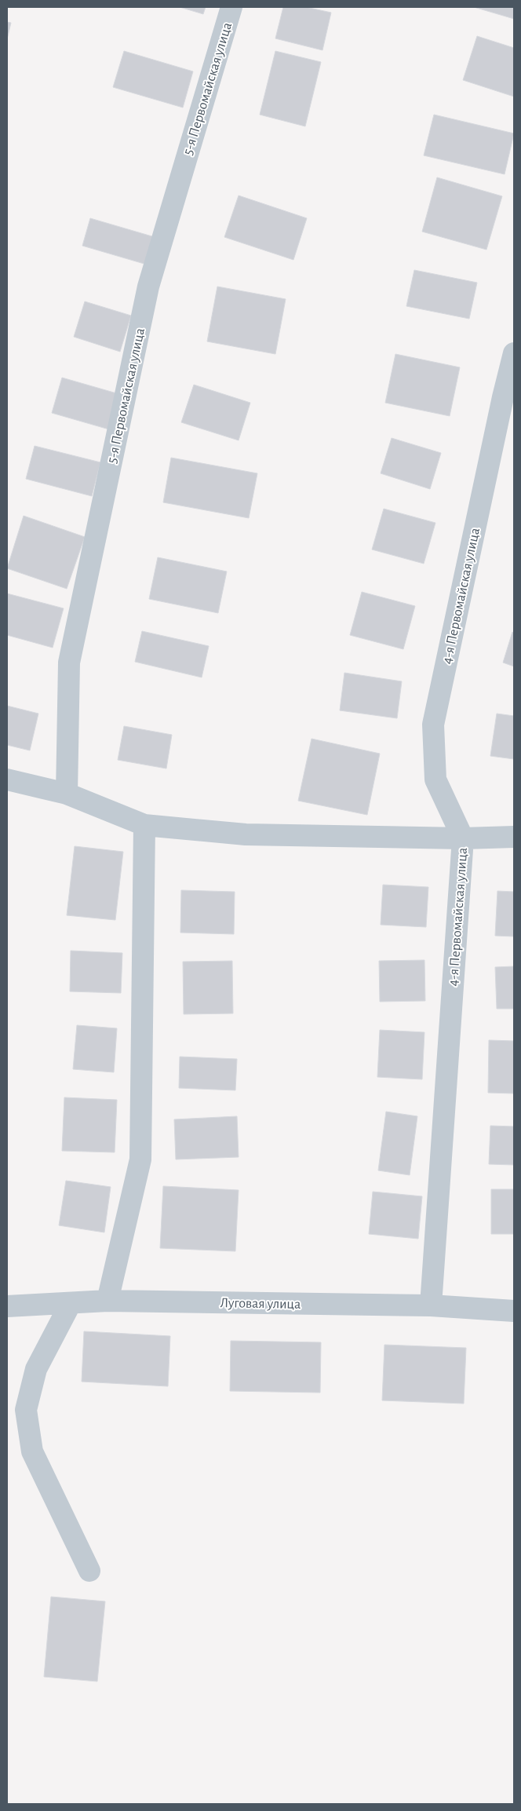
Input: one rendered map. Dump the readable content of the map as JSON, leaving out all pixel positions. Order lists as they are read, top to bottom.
{
  "streets": {
    "street": ["5-я Первомайская улица", "4-я Первомайская улица", "Луговая улица"]
  },
  "crossings": [
    ["4-я Первомайская улица", "Луговая улица"]
  ]
}
